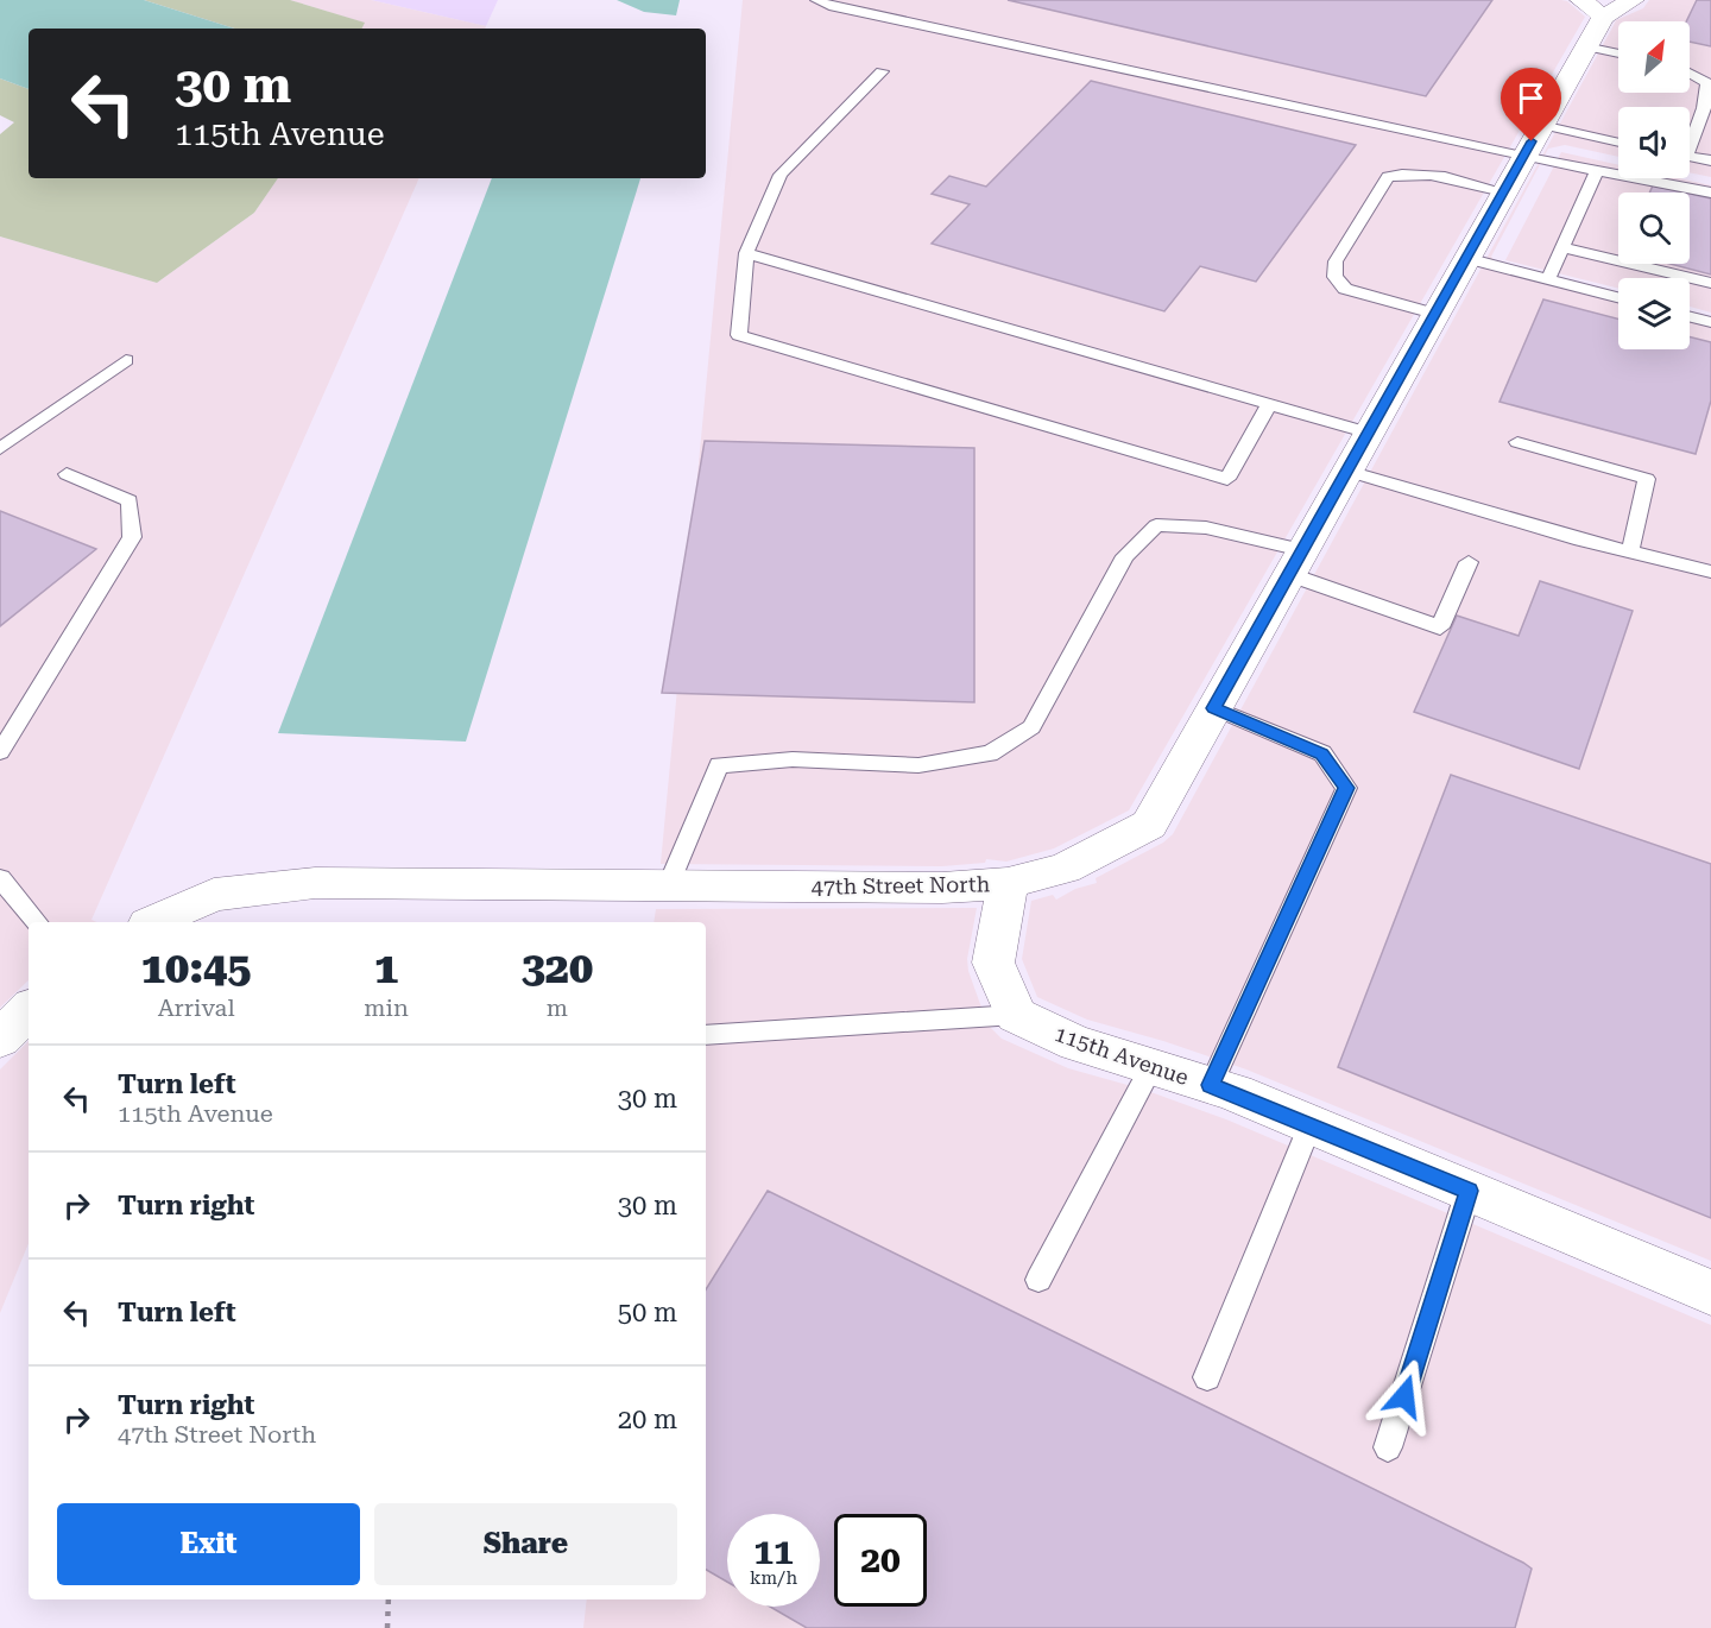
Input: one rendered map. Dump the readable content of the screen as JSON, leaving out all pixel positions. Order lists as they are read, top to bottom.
{
  "streets": {
    "street": ["47th Street North", "115th Avenue"]
  },
  "north": "top right",
  "page": {
    "turn": ["30 m", "115th Avenue"],
    "eta": [
      "10:45",
      "Arrival",
      "1",
      "min",
      "320",
      "m"
    ],
    "list": [
      {
        "name": "Turn left",
        "note": "115th Avenue",
        "value": "30 m"
      },
      {
        "name": "Turn right",
        "value": "30 m"
      },
      {
        "name": "Turn left",
        "value": "50 m"
      },
      {
        "name": "Turn right",
        "note": "47th Street North",
        "value": "20 m"
      }
    ],
    "buttons": ["Exit", "Share"],
    "speed": "11 km/h",
    "limit": "20"
  }
}
